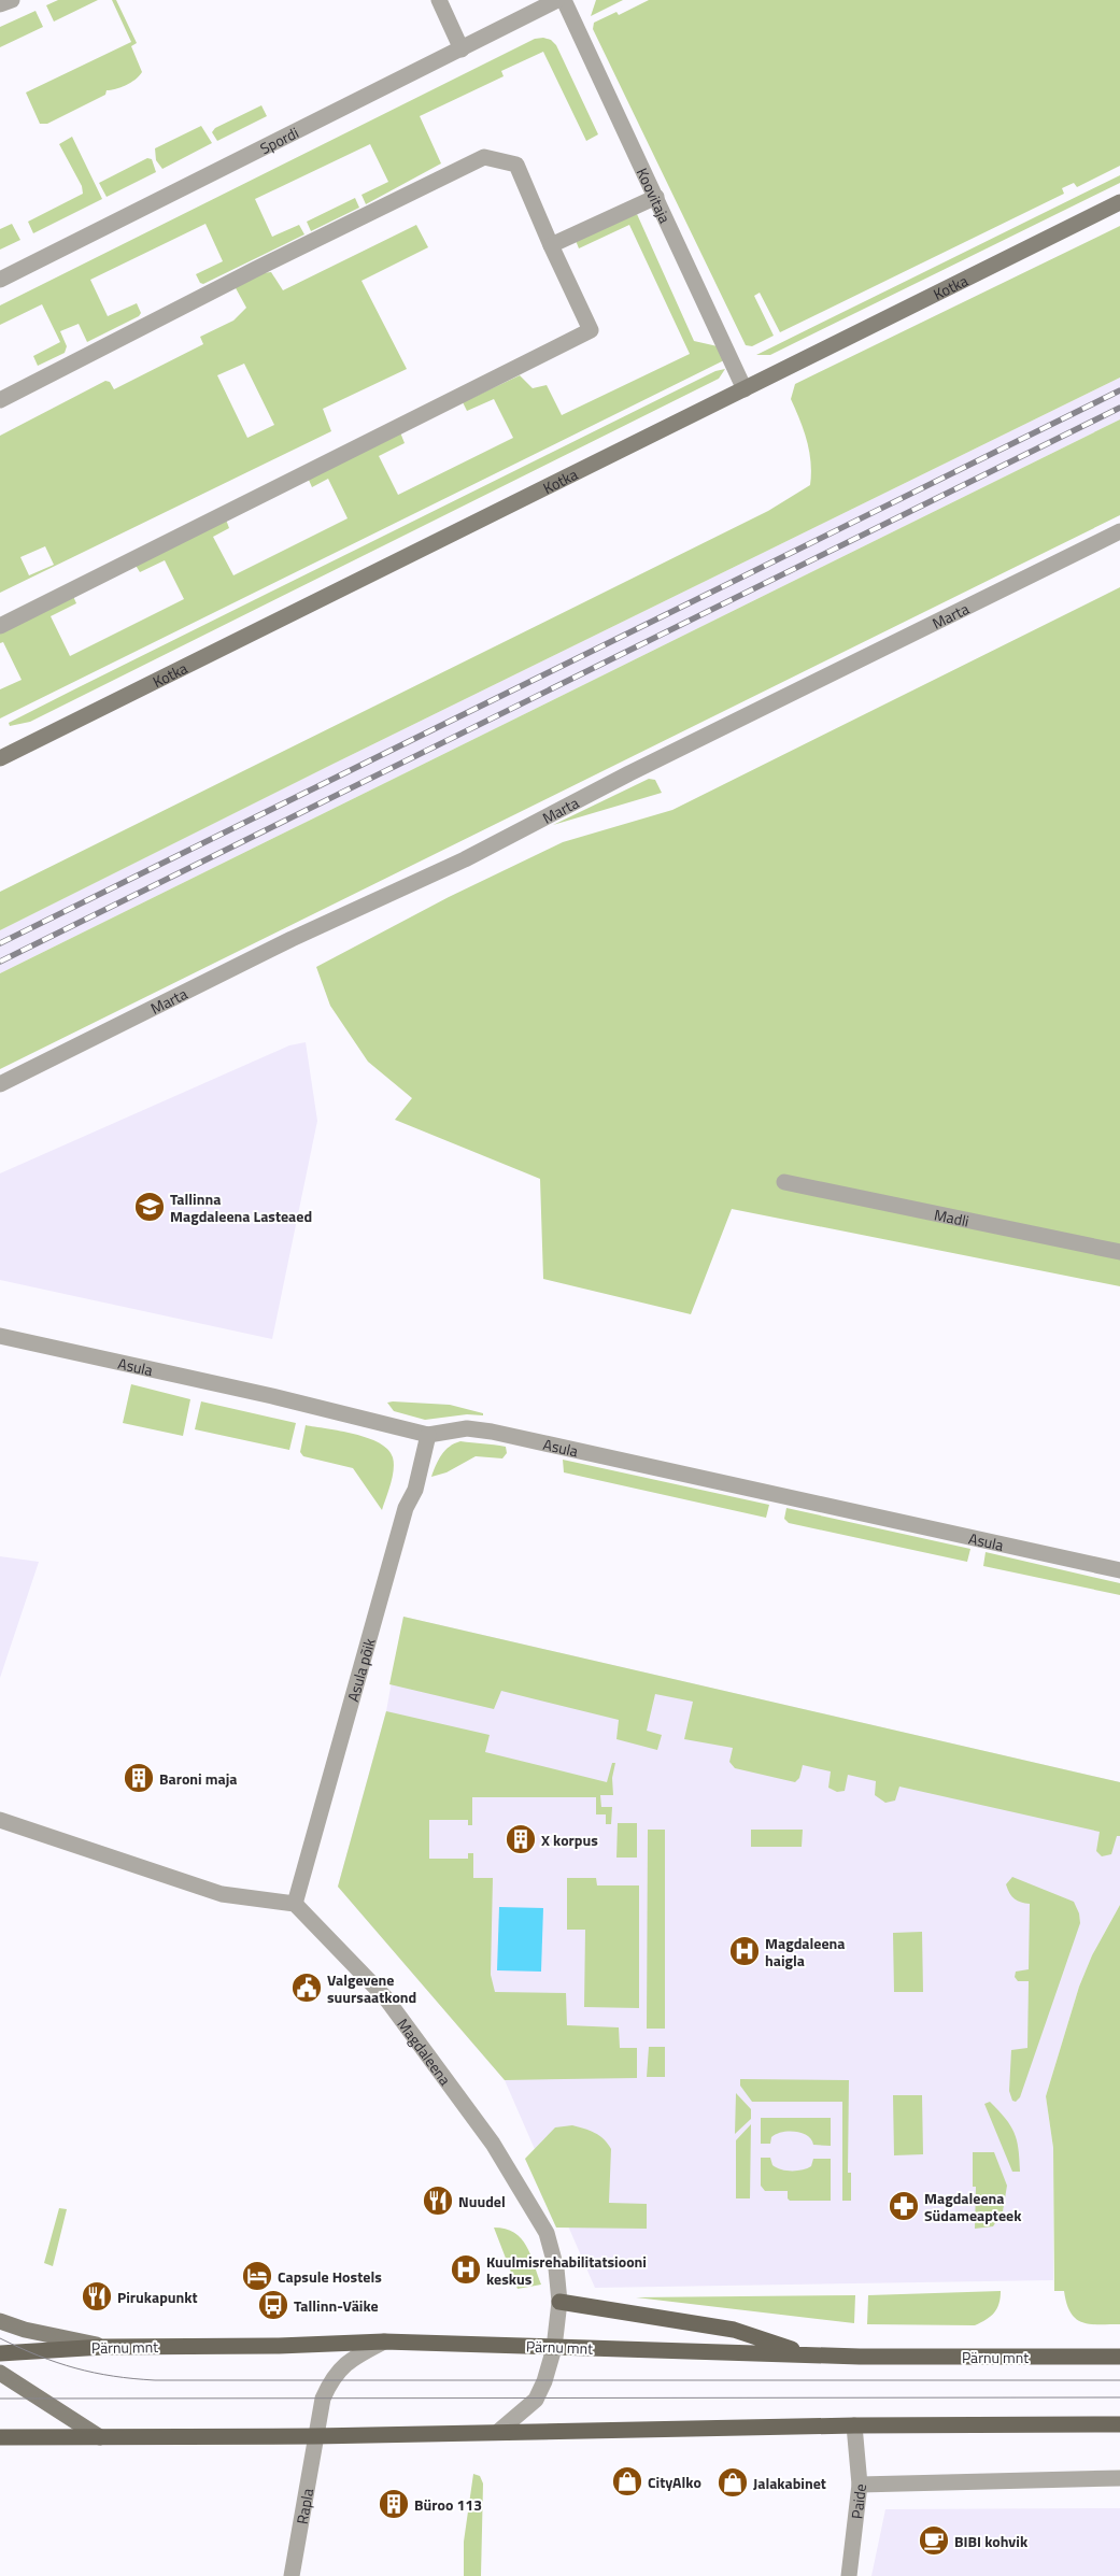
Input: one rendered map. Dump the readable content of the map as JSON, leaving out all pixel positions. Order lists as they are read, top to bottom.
{
  "streets": {
    "main road": ["Pärnu mnt"],
    "street": [
      "Spordi",
      "Koovitaja",
      "Kotka",
      "Marta",
      "Madli",
      "Asula",
      "Asula põik",
      "Magdaleena",
      "Paide",
      "Rapla"
    ]
  },
  "crossings": [
    ["Koovitaja", "Kotka"],
    ["Asula", "Asula põik"],
    ["Asula põik", "Magdaleena"],
    ["Magdaleena", "Pärnu mnt"],
    ["Pärnu mnt", "Rapla"]
  ],
  "places": {
    "school or university": ["Tallinna Magdaleena Lasteaed"],
    "building": ["Baroni maja", "X korpus", "Büroo 113"],
    "hospital": ["Magdaleena haigla", "Kuulmisrehabilitatsiooni keskus"],
    "public building": ["Valgevene suursaatkond"],
    "restaurant": ["Nuudel", "Pirukapunkt"],
    "pharmacy": ["Magdaleena Südameapteek"],
    "hotel": ["Capsule Hostels"],
    "bus stop": ["Tallinn-Väike"],
    "shop": ["CityAlko", "Jalakabinet"],
    "cafe": ["BIBI kohvik"]
  }
}
